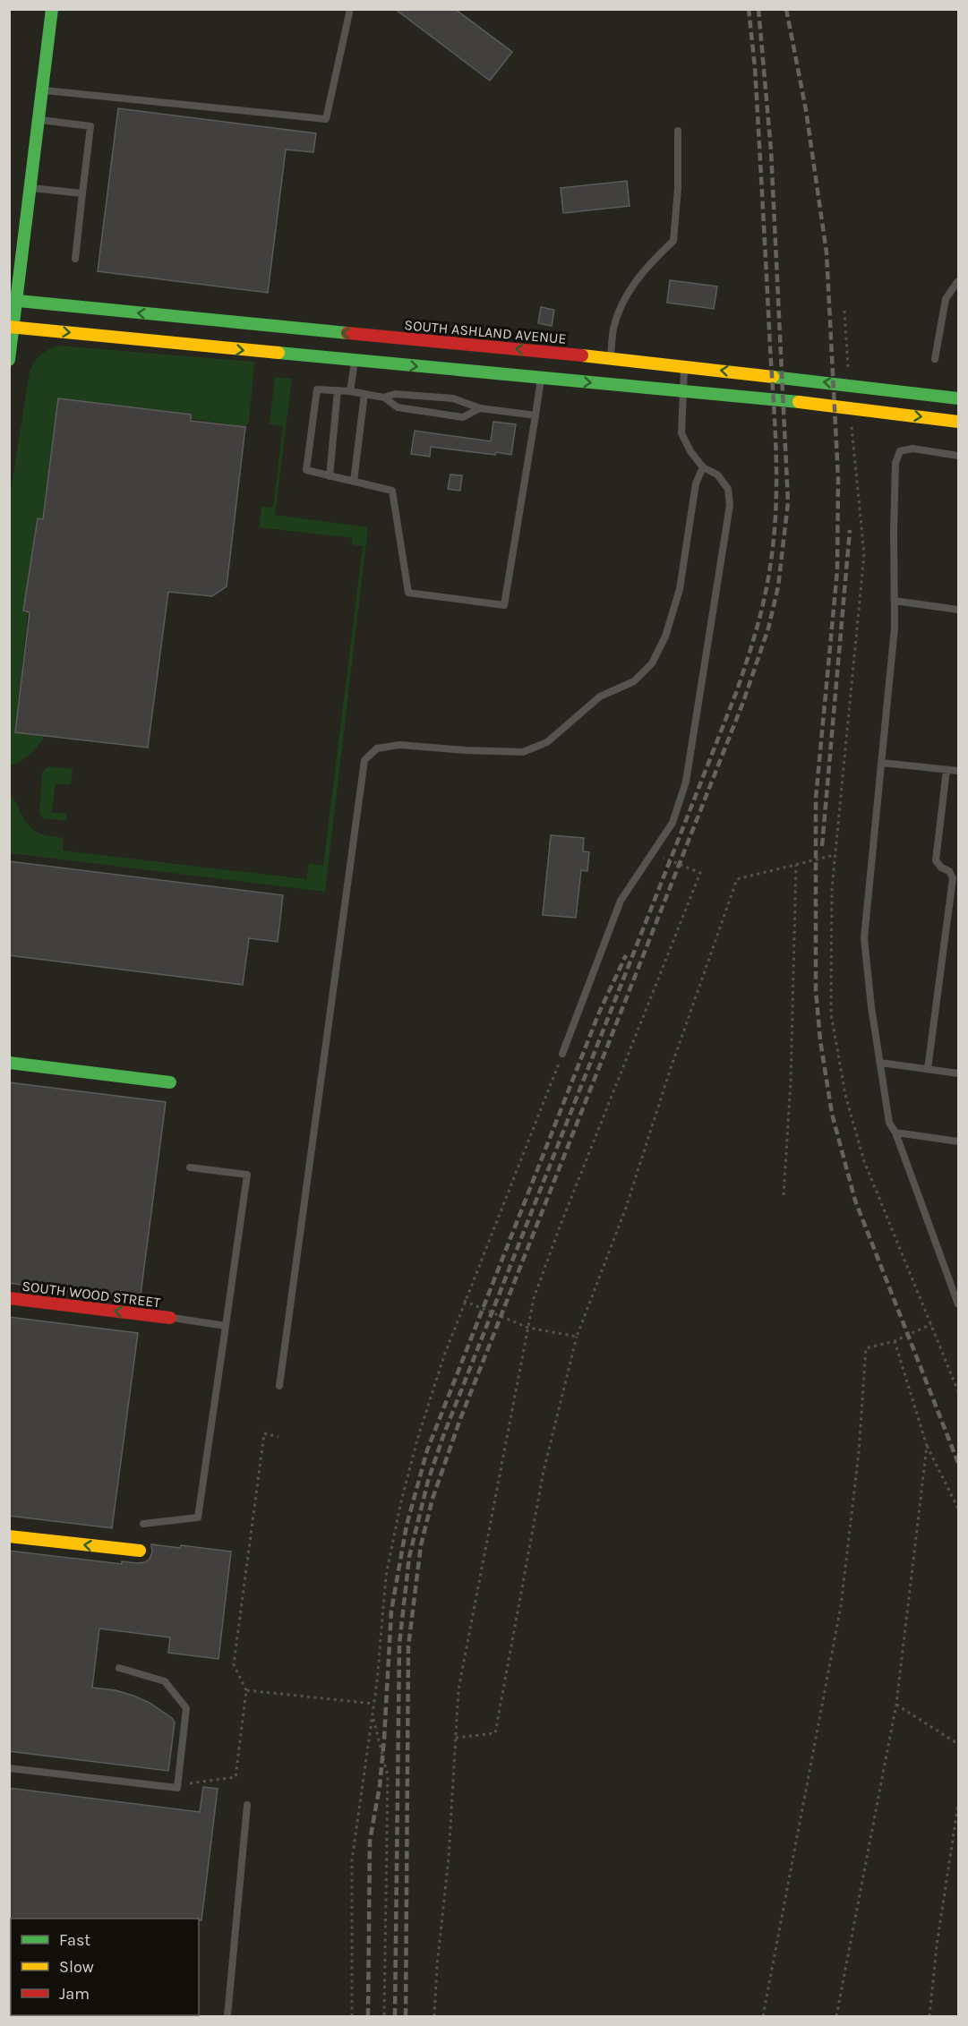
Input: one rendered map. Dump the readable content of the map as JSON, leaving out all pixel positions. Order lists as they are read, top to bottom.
{
  "streets": {
    "main road": ["SOUTH ASHLAND AVENUE", "SOUTH WOOD STREET"]
  },
  "one_way": ["SOUTH WOOD STREET"],
  "legend": ["Fast", "Slow", "Jam"]
}
